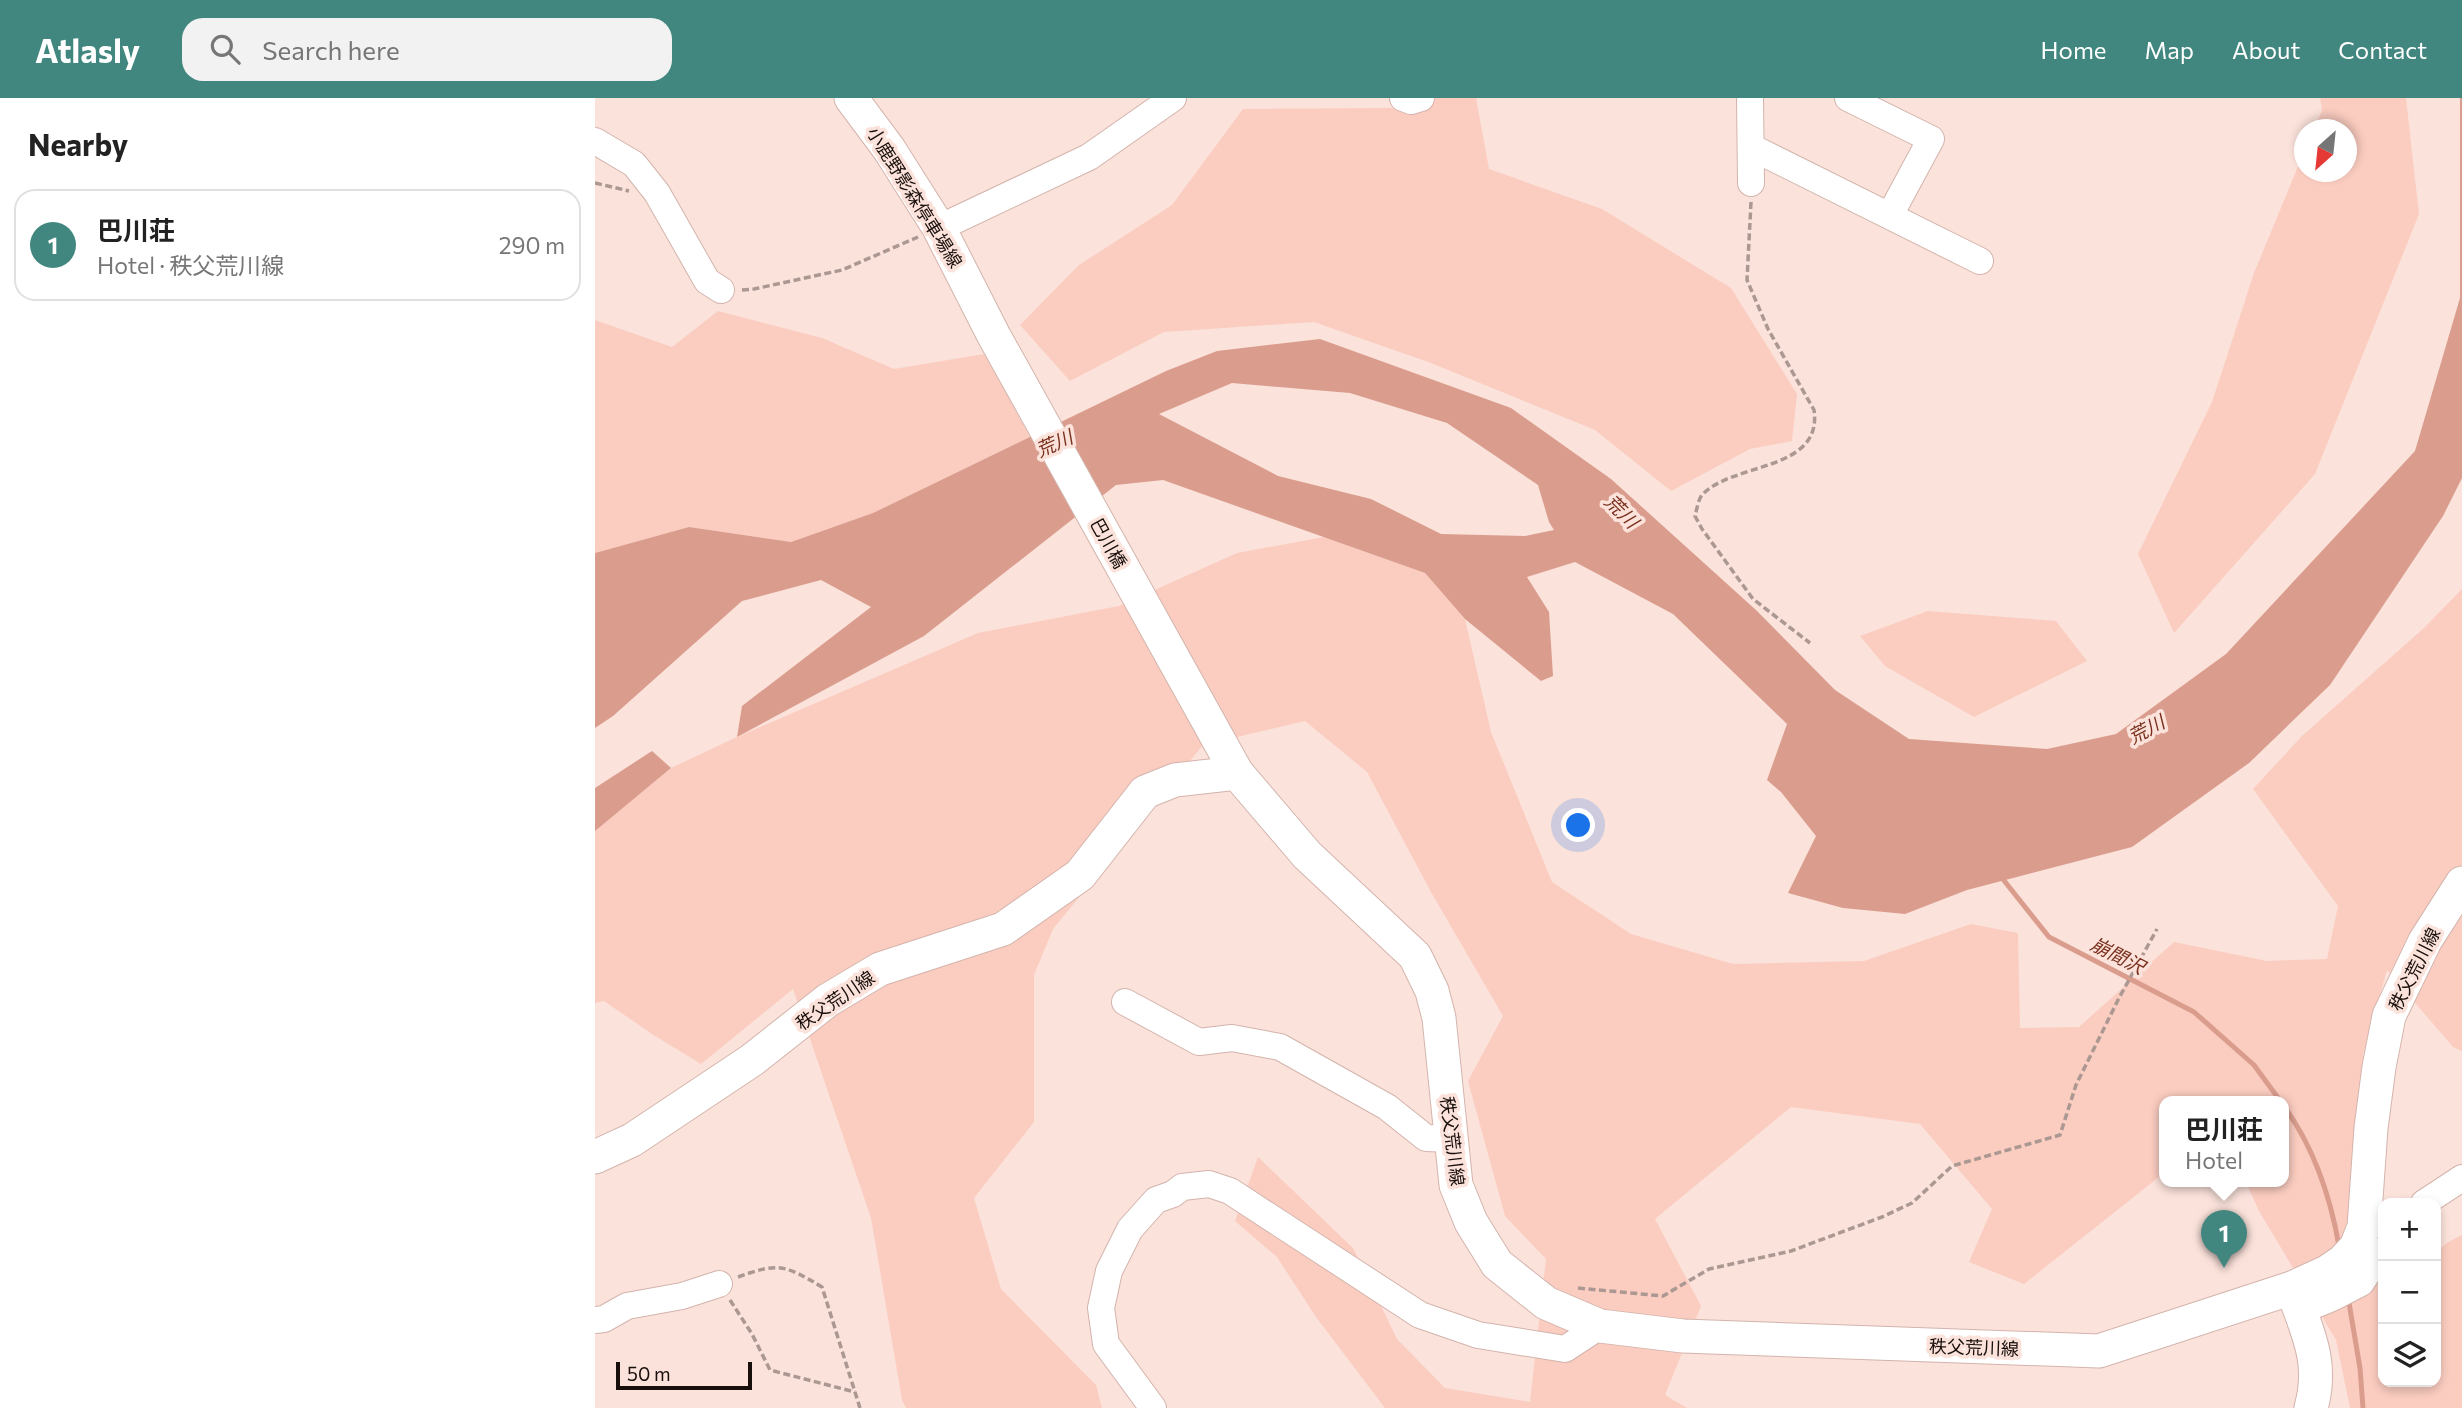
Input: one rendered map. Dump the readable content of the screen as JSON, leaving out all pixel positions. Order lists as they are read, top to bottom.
{
  "streets": {
    "main road": ["小鹿野影森停車場線", "巴川橋", "秩父荒川線"]
  },
  "crossings": [
    ["小鹿野影森停車場線", "巴川橋"],
    ["巴川橋", "秩父荒川線"]
  ],
  "water": ["荒川", "崩間沢"],
  "scale_bar": "50 m",
  "north": "bottom left",
  "page": {
    "header": "Atlasly",
    "search": "Search here",
    "nav": [
      "Home",
      "Map",
      "About",
      "Contact"
    ],
    "heading": "Nearby",
    "list": [
      {
        "mark": "1",
        "name": "巴川荘",
        "note": "Hotel · 秩父荒川線",
        "value": "290 m"
      }
    ],
    "popup": ["巴川荘", "Hotel"],
    "map_buttons": ["+", "−"],
    "pins": "1",
    "scale": "50 m"
  }
}
